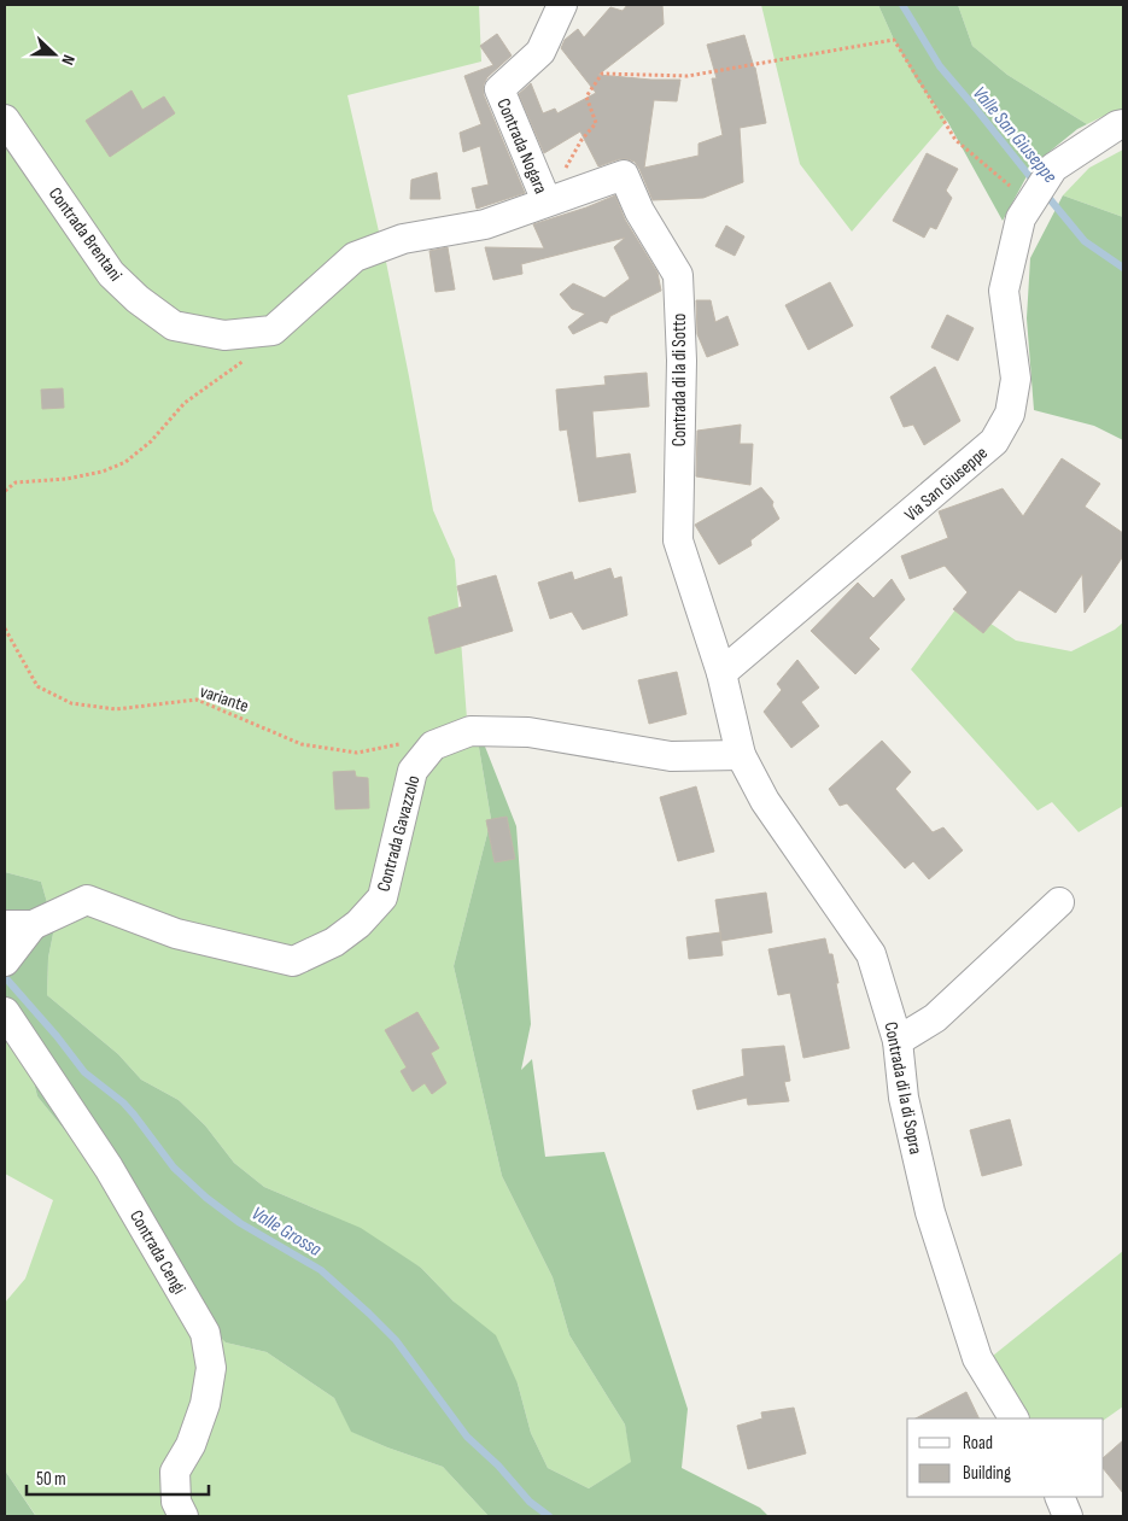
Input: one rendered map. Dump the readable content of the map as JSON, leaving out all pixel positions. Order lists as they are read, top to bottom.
{
  "streets": {
    "street": [
      "Contrada Nogara",
      "Contrada Brentani",
      "Contrada di la di Sotto",
      "Via San Giuseppe",
      "Contrada Gavazzolo",
      "Contrada di la di Sopra",
      "Contrada Cengi"
    ],
    "path": ["variante"]
  },
  "crossings": [
    ["Contrada Nogara", "Contrada di la di Sotto"],
    ["Contrada di la di Sotto", "Via San Giuseppe"],
    ["Contrada di la di Sotto", "Contrada di la di Sopra"],
    ["Via San Giuseppe", "Contrada di la di Sopra"],
    ["variante", "Contrada Gavazzolo"]
  ],
  "water": ["Valle San Giuseppe", "Valle Grossa"],
  "legend": ["Road", "Building"],
  "scale_bar": "50 m",
  "north": "right"
}
